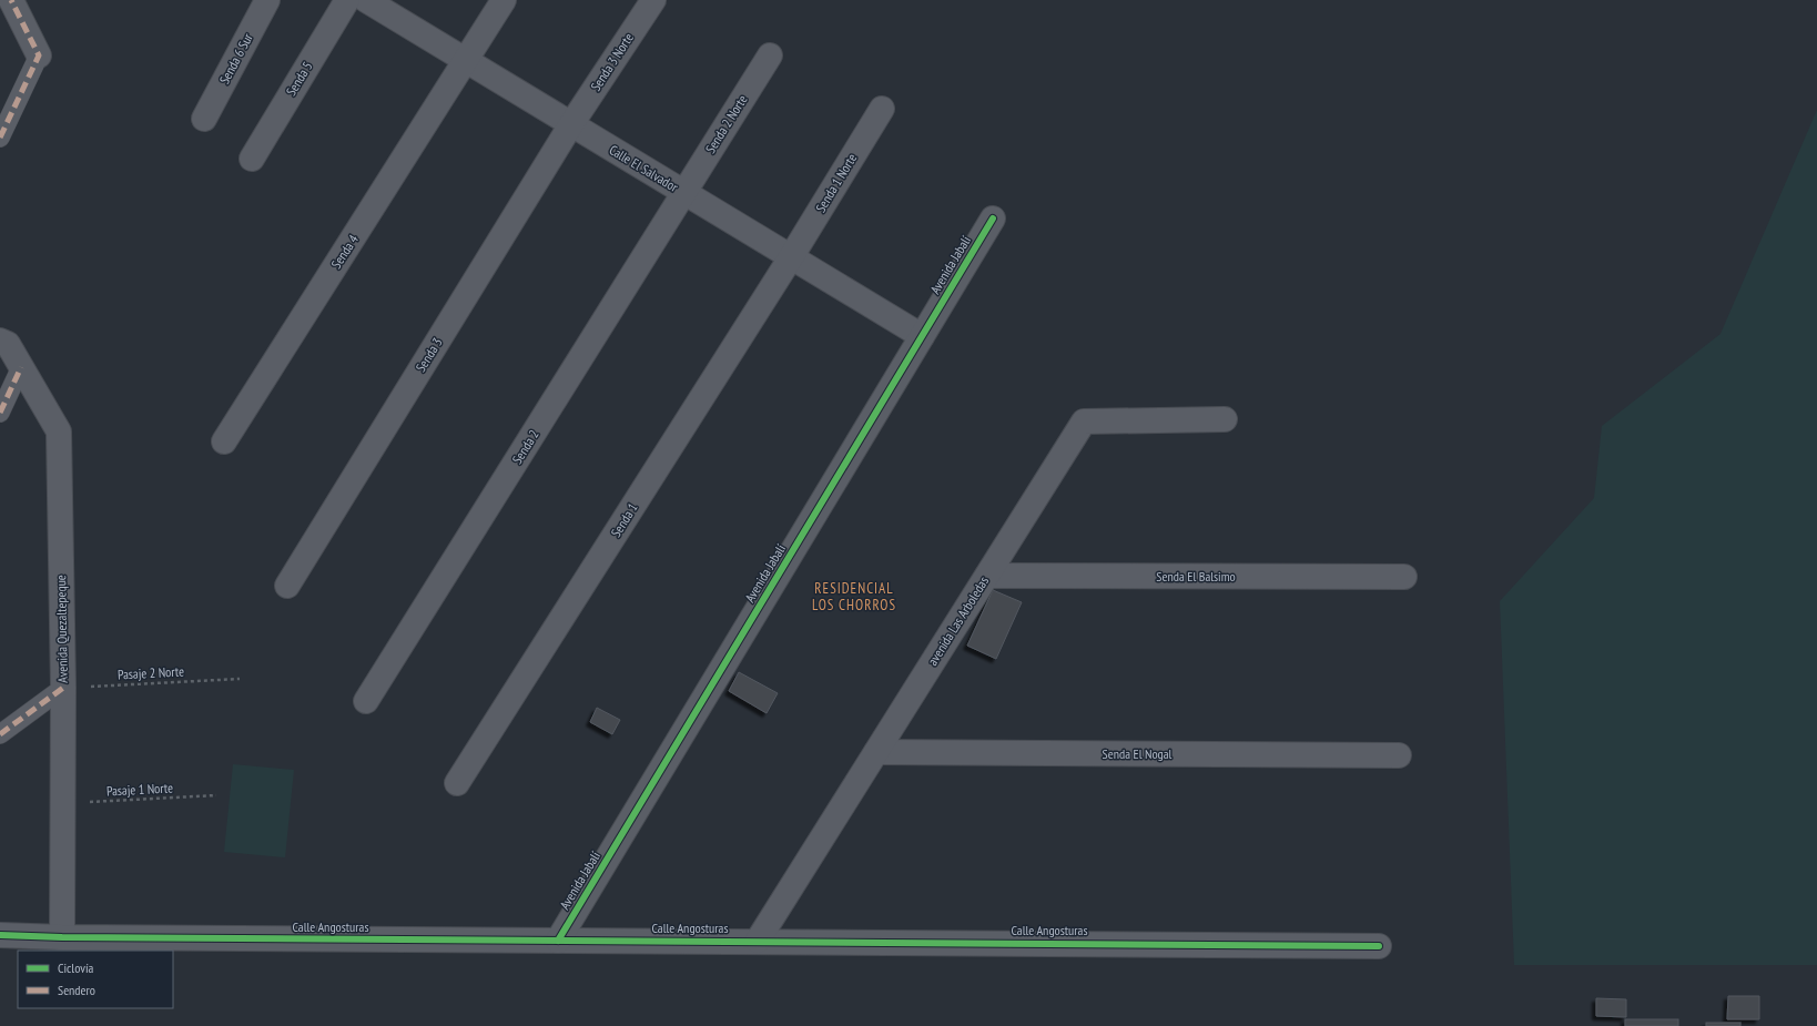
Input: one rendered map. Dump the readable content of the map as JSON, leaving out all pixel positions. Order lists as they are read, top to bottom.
{
  "streets": {
    "street": [
      "Senda 6 Sur",
      "Senda 3 Norte",
      "Senda 5",
      "Senda 2 Norte",
      "Calle El Salvador",
      "Senda 1 Norte",
      "Senda 4",
      "Avenida Jabalí",
      "Senda 3",
      "Senda 2",
      "Senda 1",
      "Senda El Balsimo",
      "avenida Las Arboledas",
      "Avenida Quezaltepeque",
      "Senda El Nogal",
      "Calle Angosturas"
    ],
    "path": ["Pasaje 2 Norte", "Pasaje 1 Norte"]
  },
  "crossings": [
    ["Senda 3 Norte", "Calle El Salvador"],
    ["Senda 3 Norte", "Senda 3"],
    ["Senda 2 Norte", "Calle El Salvador"],
    ["Senda 2 Norte", "Senda 2"],
    ["Calle El Salvador", "Senda 1 Norte"],
    ["Calle El Salvador", "Senda 4"],
    ["Calle El Salvador", "Avenida Jabalí"],
    ["Calle El Salvador", "Senda 3"],
    ["Calle El Salvador", "Senda 2"],
    ["Calle El Salvador", "Senda 1"],
    ["Senda 1 Norte", "Senda 1"],
    ["Avenida Jabalí", "Calle Angosturas"],
    ["Senda El Balsimo", "avenida Las Arboledas"],
    ["avenida Las Arboledas", "Senda El Nogal"],
    ["avenida Las Arboledas", "Calle Angosturas"],
    ["Avenida Quezaltepeque", "Pasaje 2 Norte"],
    ["Avenida Quezaltepeque", "Pasaje 1 Norte"],
    ["Avenida Quezaltepeque", "Calle Angosturas"]
  ],
  "districts": ["RESIDENCIAL LOS CHORROS"],
  "legend": ["Ciclovía", "Sendero"]
}
